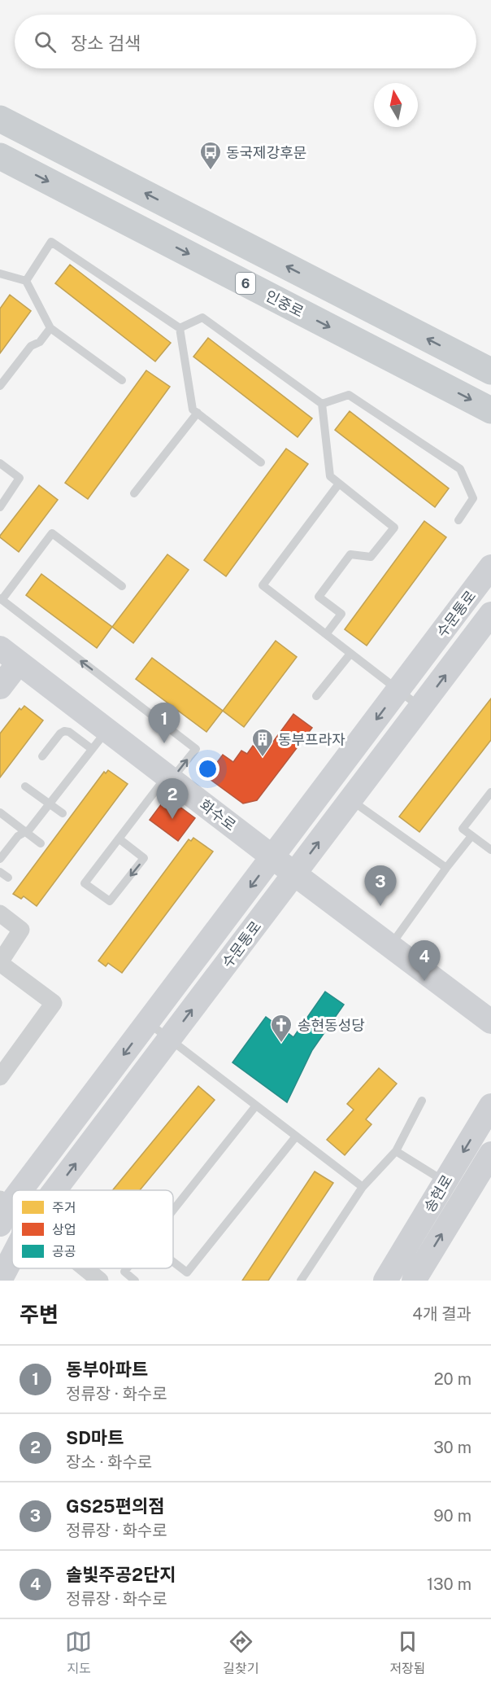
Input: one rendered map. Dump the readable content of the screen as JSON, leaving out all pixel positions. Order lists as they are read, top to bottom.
{
  "streets": {
    "main road": ["6", "인중로"],
    "street": ["수문통로", "화수로", "송현로"]
  },
  "crossings": [
    ["수문통로", "화수로"]
  ],
  "places": {
    "bus stop": ["동국제강후문"],
    "building": ["동부프라자"],
    "church": ["송현동성당"]
  },
  "legend": ["주거", "상업", "공공"],
  "north": "top",
  "page": {
    "search": "장소 검색",
    "pins": [
      "1",
      "2",
      "3",
      "4"
    ],
    "heading": ["주변", "4개 결과"],
    "list": [
      {
        "mark": "1",
        "name": "동부아파트",
        "note": "정류장 · 화수로",
        "value": "20 m"
      },
      {
        "mark": "2",
        "name": "SD마트",
        "note": "장소 · 화수로",
        "value": "30 m"
      },
      {
        "mark": "3",
        "name": "GS25편의점",
        "note": "정류장 · 화수로",
        "value": "90 m"
      },
      {
        "mark": "4",
        "name": "솔빛주공2단지",
        "note": "정류장 · 화수로",
        "value": "130 m"
      }
    ],
    "nav": ["지도", "길찾기", "저장됨"]
  }
}
